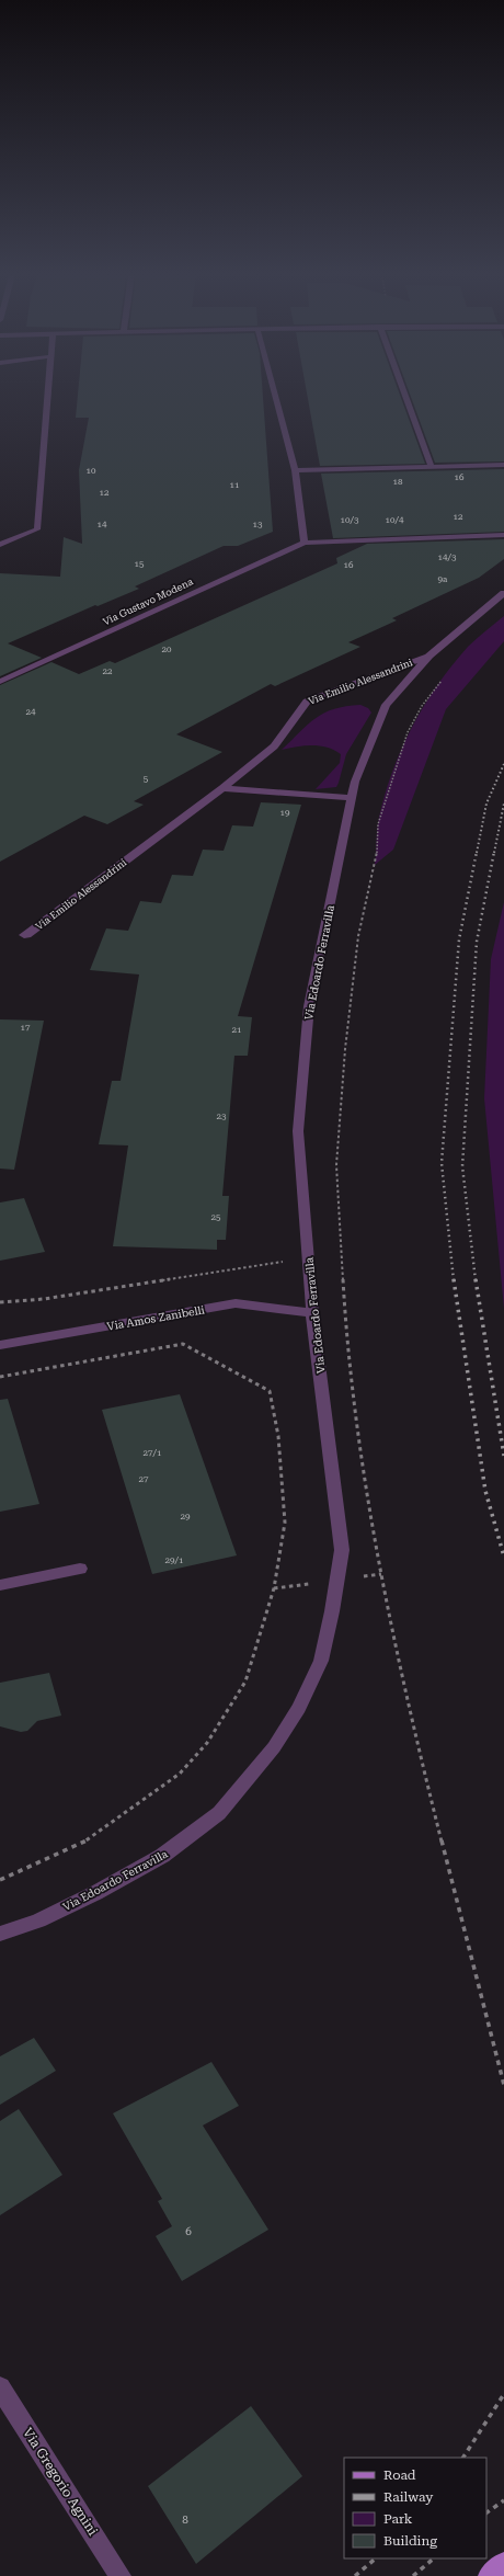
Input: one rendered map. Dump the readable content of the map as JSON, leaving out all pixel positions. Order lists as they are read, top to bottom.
{
  "streets": {
    "street": [
      "Via Gustavo Modena",
      "Via Emilio Alessandrini",
      "Via Edoardo Ferravilla",
      "Via Amos Zanibelli",
      "Via Gregorio Agnini"
    ]
  },
  "crossings": [
    ["Via Emilio Alessandrini", "Via Edoardo Ferravilla"],
    ["Via Edoardo Ferravilla", "Via Amos Zanibelli"]
  ],
  "house_numbers": [
    "10",
    "16",
    "18",
    "11",
    "12",
    "12",
    "10/3",
    "10/4",
    "14",
    "13",
    "14/3",
    "15",
    "16",
    "9a",
    "20",
    "22",
    "24",
    "5",
    "19",
    "17",
    "21",
    "23",
    "25",
    "27/1",
    "27",
    "29",
    "29/1",
    "6",
    "8"
  ],
  "legend": [
    "Road",
    "Railway",
    "Park",
    "Building"
  ]
}
